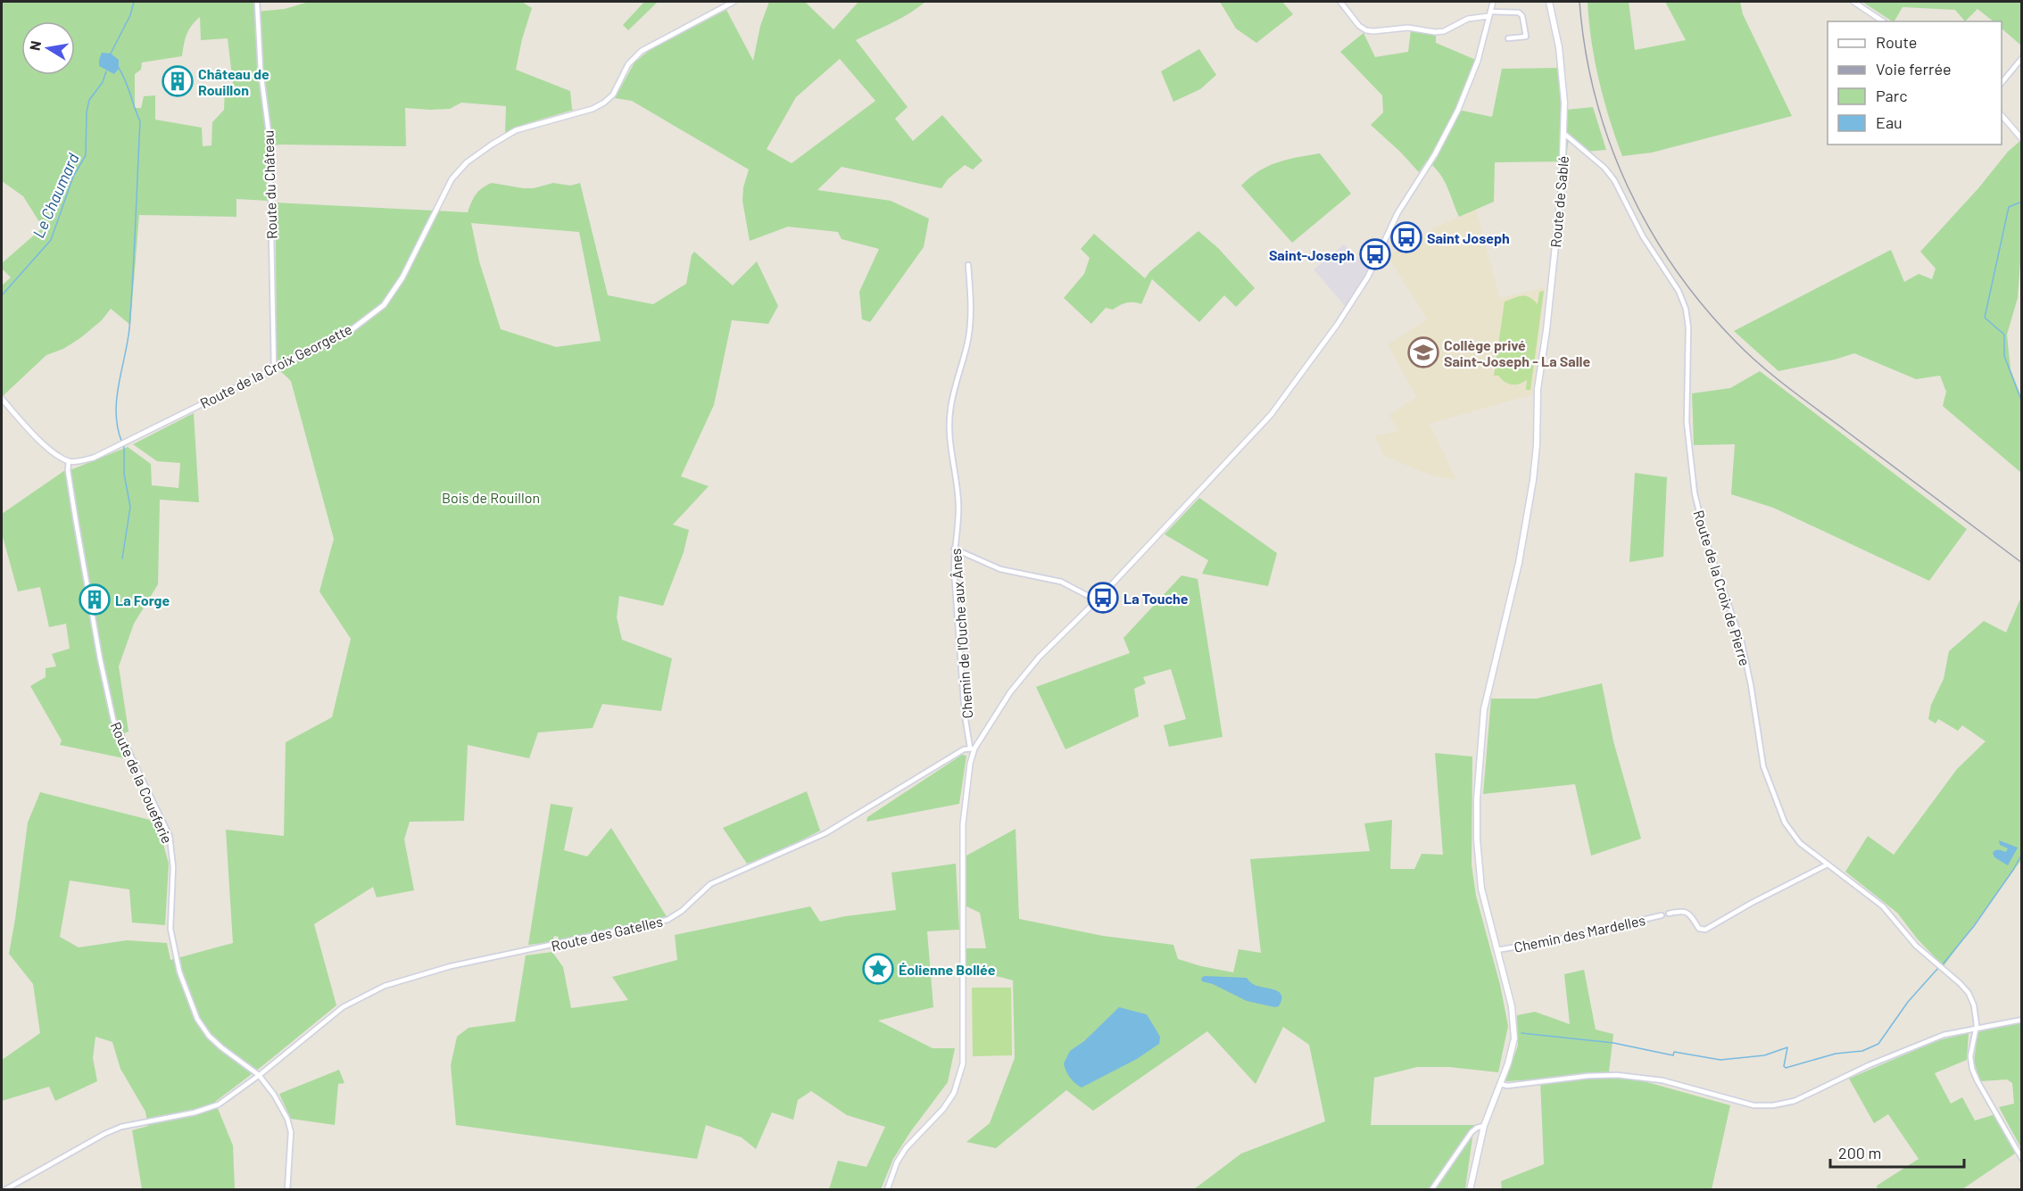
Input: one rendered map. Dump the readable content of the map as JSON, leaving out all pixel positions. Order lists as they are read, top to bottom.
{
  "streets": {
    "main road": ["Route de Sablé"],
    "street": [
      "Route du Château",
      "Route de la Croix Georgette",
      "Route de la Croix de Pierre",
      "Chemin de l'Ouche aux Ânes",
      "Route de la Coueferie",
      "Route des Gatelles",
      "Chemin des Mardelles"
    ]
  },
  "crossings": [
    ["Route du Château", "Route de la Croix Georgette"],
    ["Route de Sablé", "Route de la Croix de Pierre"],
    ["Route de Sablé", "Chemin des Mardelles"],
    ["Route de la Croix Georgette", "Route de la Coueferie"],
    ["Chemin de l'Ouche aux Ânes", "Route des Gatelles"],
    ["Route de la Coueferie", "Route des Gatelles"]
  ],
  "water": ["Le Chaumard"],
  "parks": ["Bois de Rouillon"],
  "places": {
    "building": ["Château de Rouillon", "La Forge"],
    "bus stop": ["Saint Joseph", "Saint-Joseph", "La Touche"],
    "school or university": ["Collège privé Saint-Joseph - La Salle"],
    "place": ["Éolienne Bollée"]
  },
  "legend": [
    "Route",
    "Voie ferrée",
    "Parc",
    "Eau"
  ],
  "scale_bar": "200 m",
  "north": "left"
}
